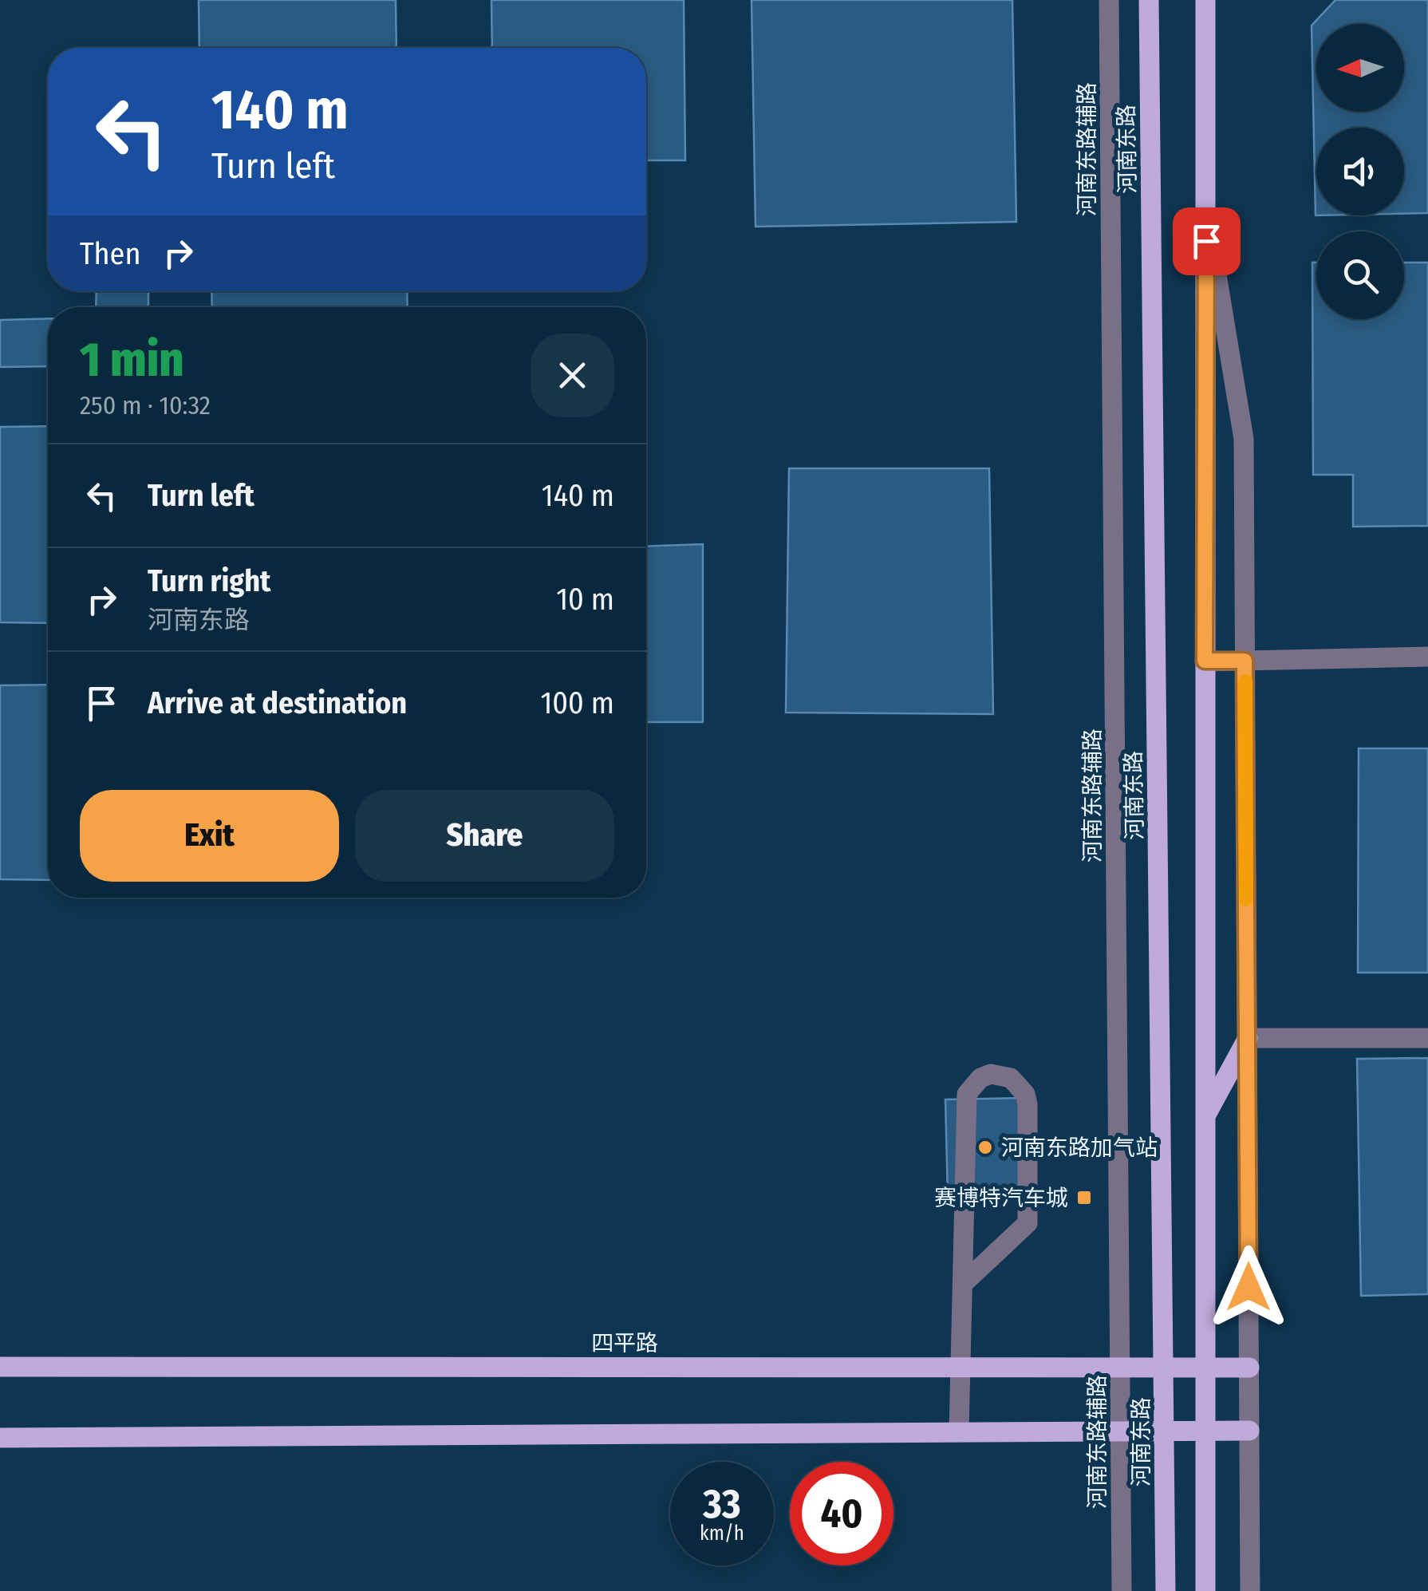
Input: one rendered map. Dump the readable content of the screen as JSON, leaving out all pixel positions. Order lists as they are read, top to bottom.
{
  "streets": {
    "main road": ["河南东路", "四平路"],
    "street": ["河南东路辅路"]
  },
  "crossings": [
    ["河南东路辅路", "四平路"],
    ["河南东路", "四平路"]
  ],
  "places": {
    "other": ["河南东路加气站"],
    "transit": ["赛博特汽车城"]
  },
  "north": "left",
  "page": {
    "turn": ["140 m", "Turn left"],
    "then": "Then",
    "heading": ["1 min", "250 m · 10:32"],
    "list": [
      {
        "name": "Turn left",
        "value": "140 m"
      },
      {
        "name": "Turn right",
        "note": "河南东路",
        "value": "10 m"
      },
      {
        "name": "Arrive at destination",
        "value": "100 m"
      }
    ],
    "buttons": ["Exit", "Share"],
    "speed": "33 km/h",
    "limit": "40"
  }
}
